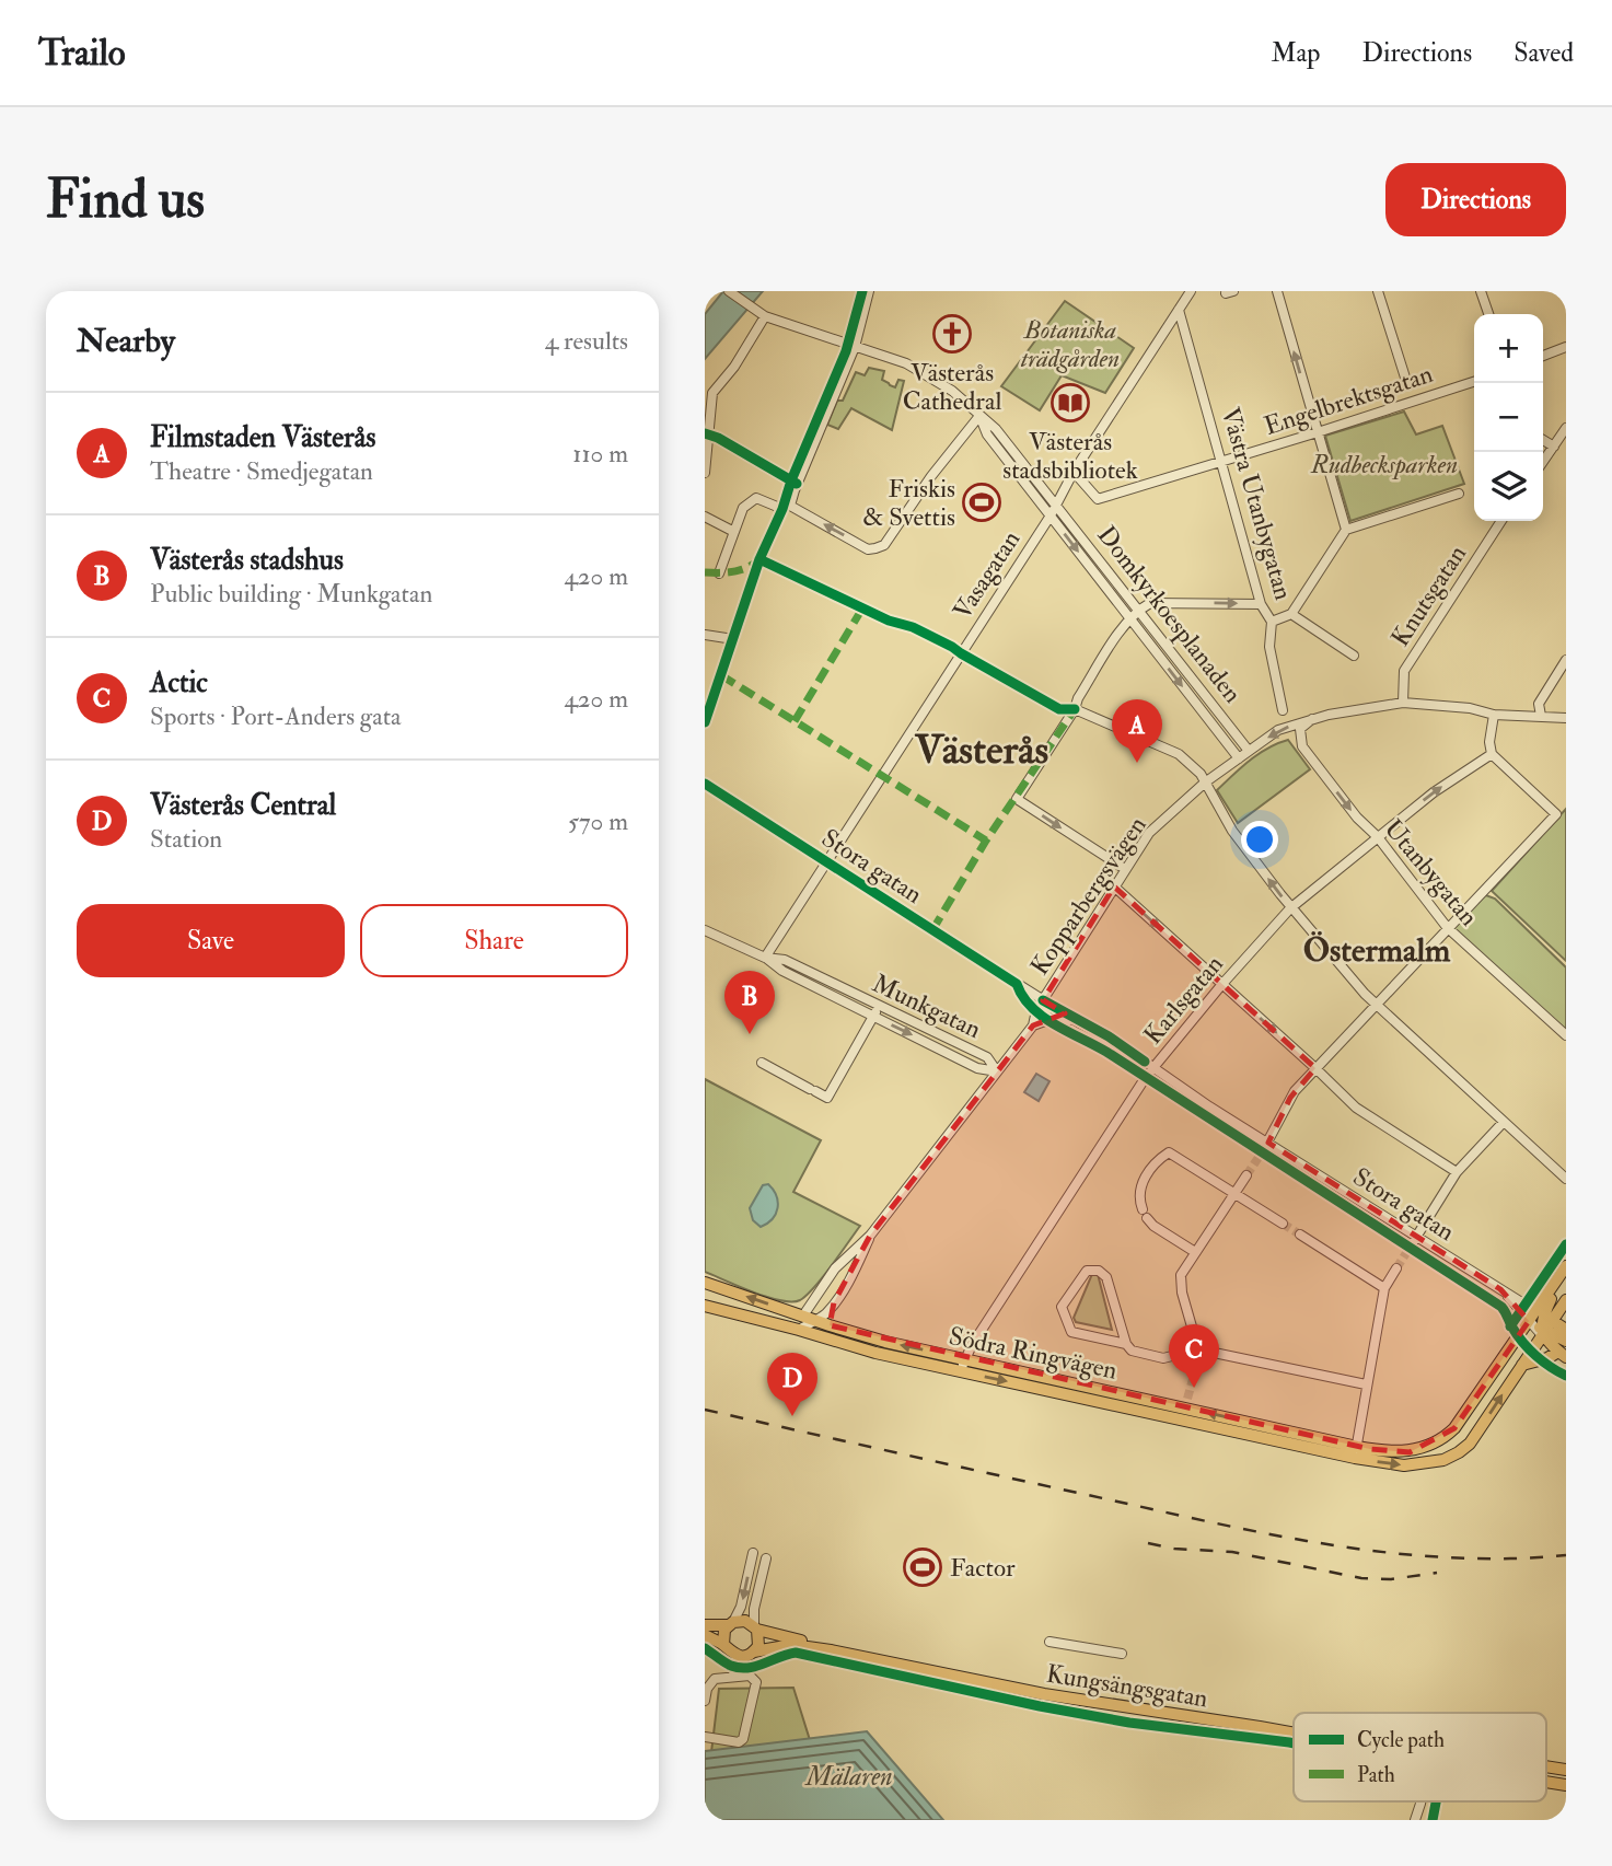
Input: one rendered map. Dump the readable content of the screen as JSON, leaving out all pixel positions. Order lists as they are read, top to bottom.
{
  "streets": {
    "main road": ["Södra Ringvägen", "Kungsängsgatan"],
    "street": [
      "Engelbrektsgatan",
      "Västra Utanbygatan",
      "Vasagatan",
      "Knutsgatan",
      "Domkyrkoesplanaden",
      "Stora gatan",
      "Utanbygatan",
      "Kopparbergsvägen",
      "Karlsgatan",
      "Munkgatan"
    ]
  },
  "crossings": [
    ["Engelbrektsgatan", "Västra Utanbygatan"],
    ["Engelbrektsgatan", "Vasagatan"],
    ["Västra Utanbygatan", "Vasagatan"],
    ["Vasagatan", "Domkyrkoesplanaden"],
    ["Vasagatan", "Stora gatan"],
    ["Vasagatan", "Munkgatan"],
    ["Knutsgatan", "Kopparbergsvägen"],
    ["Domkyrkoesplanaden", "Kopparbergsvägen"],
    ["Stora gatan", "Kopparbergsvägen"],
    ["Stora gatan", "Karlsgatan"],
    ["Stora gatan", "Södra Ringvägen"],
    ["Utanbygatan", "Kopparbergsvägen"],
    ["Utanbygatan", "Karlsgatan"],
    ["Kopparbergsvägen", "Munkgatan"],
    ["Kopparbergsvägen", "Södra Ringvägen"],
    ["Karlsgatan", "Södra Ringvägen"]
  ],
  "districts": ["Västerås", "Östermalm"],
  "water": ["Mälaren"],
  "parks": ["Botaniska trädgården", "Rudbecksparken"],
  "places": {
    "church": ["Västerås Cathedral"],
    "library": ["Västerås stadsbibliotek"],
    "sports": ["Friskis & Svettis", "Factor"]
  },
  "legend": ["Cycle path", "Path"],
  "page": {
    "header": "Trailo",
    "nav": ["Map", "Directions", "Saved"],
    "buttons": [
      "Directions",
      ["Save", "Share"]
    ],
    "title": "Find us",
    "heading": ["Nearby", "4 results"],
    "map_buttons": ["+", "−"],
    "list": [
      {
        "mark": "A",
        "name": "Filmstaden Västerås",
        "note": "Theatre · Smedjegatan",
        "value": "110 m"
      },
      {
        "mark": "B",
        "name": "Västerås stadshus",
        "note": "Public building · Munkgatan",
        "value": "420 m"
      },
      {
        "mark": "C",
        "name": "Actic",
        "note": "Sports · Port-Anders gata",
        "value": "420 m"
      },
      {
        "mark": "D",
        "name": "Västerås Central",
        "note": "Station",
        "value": "570 m"
      }
    ],
    "pins": [
      "A",
      "B",
      "C",
      "D"
    ]
  }
}
